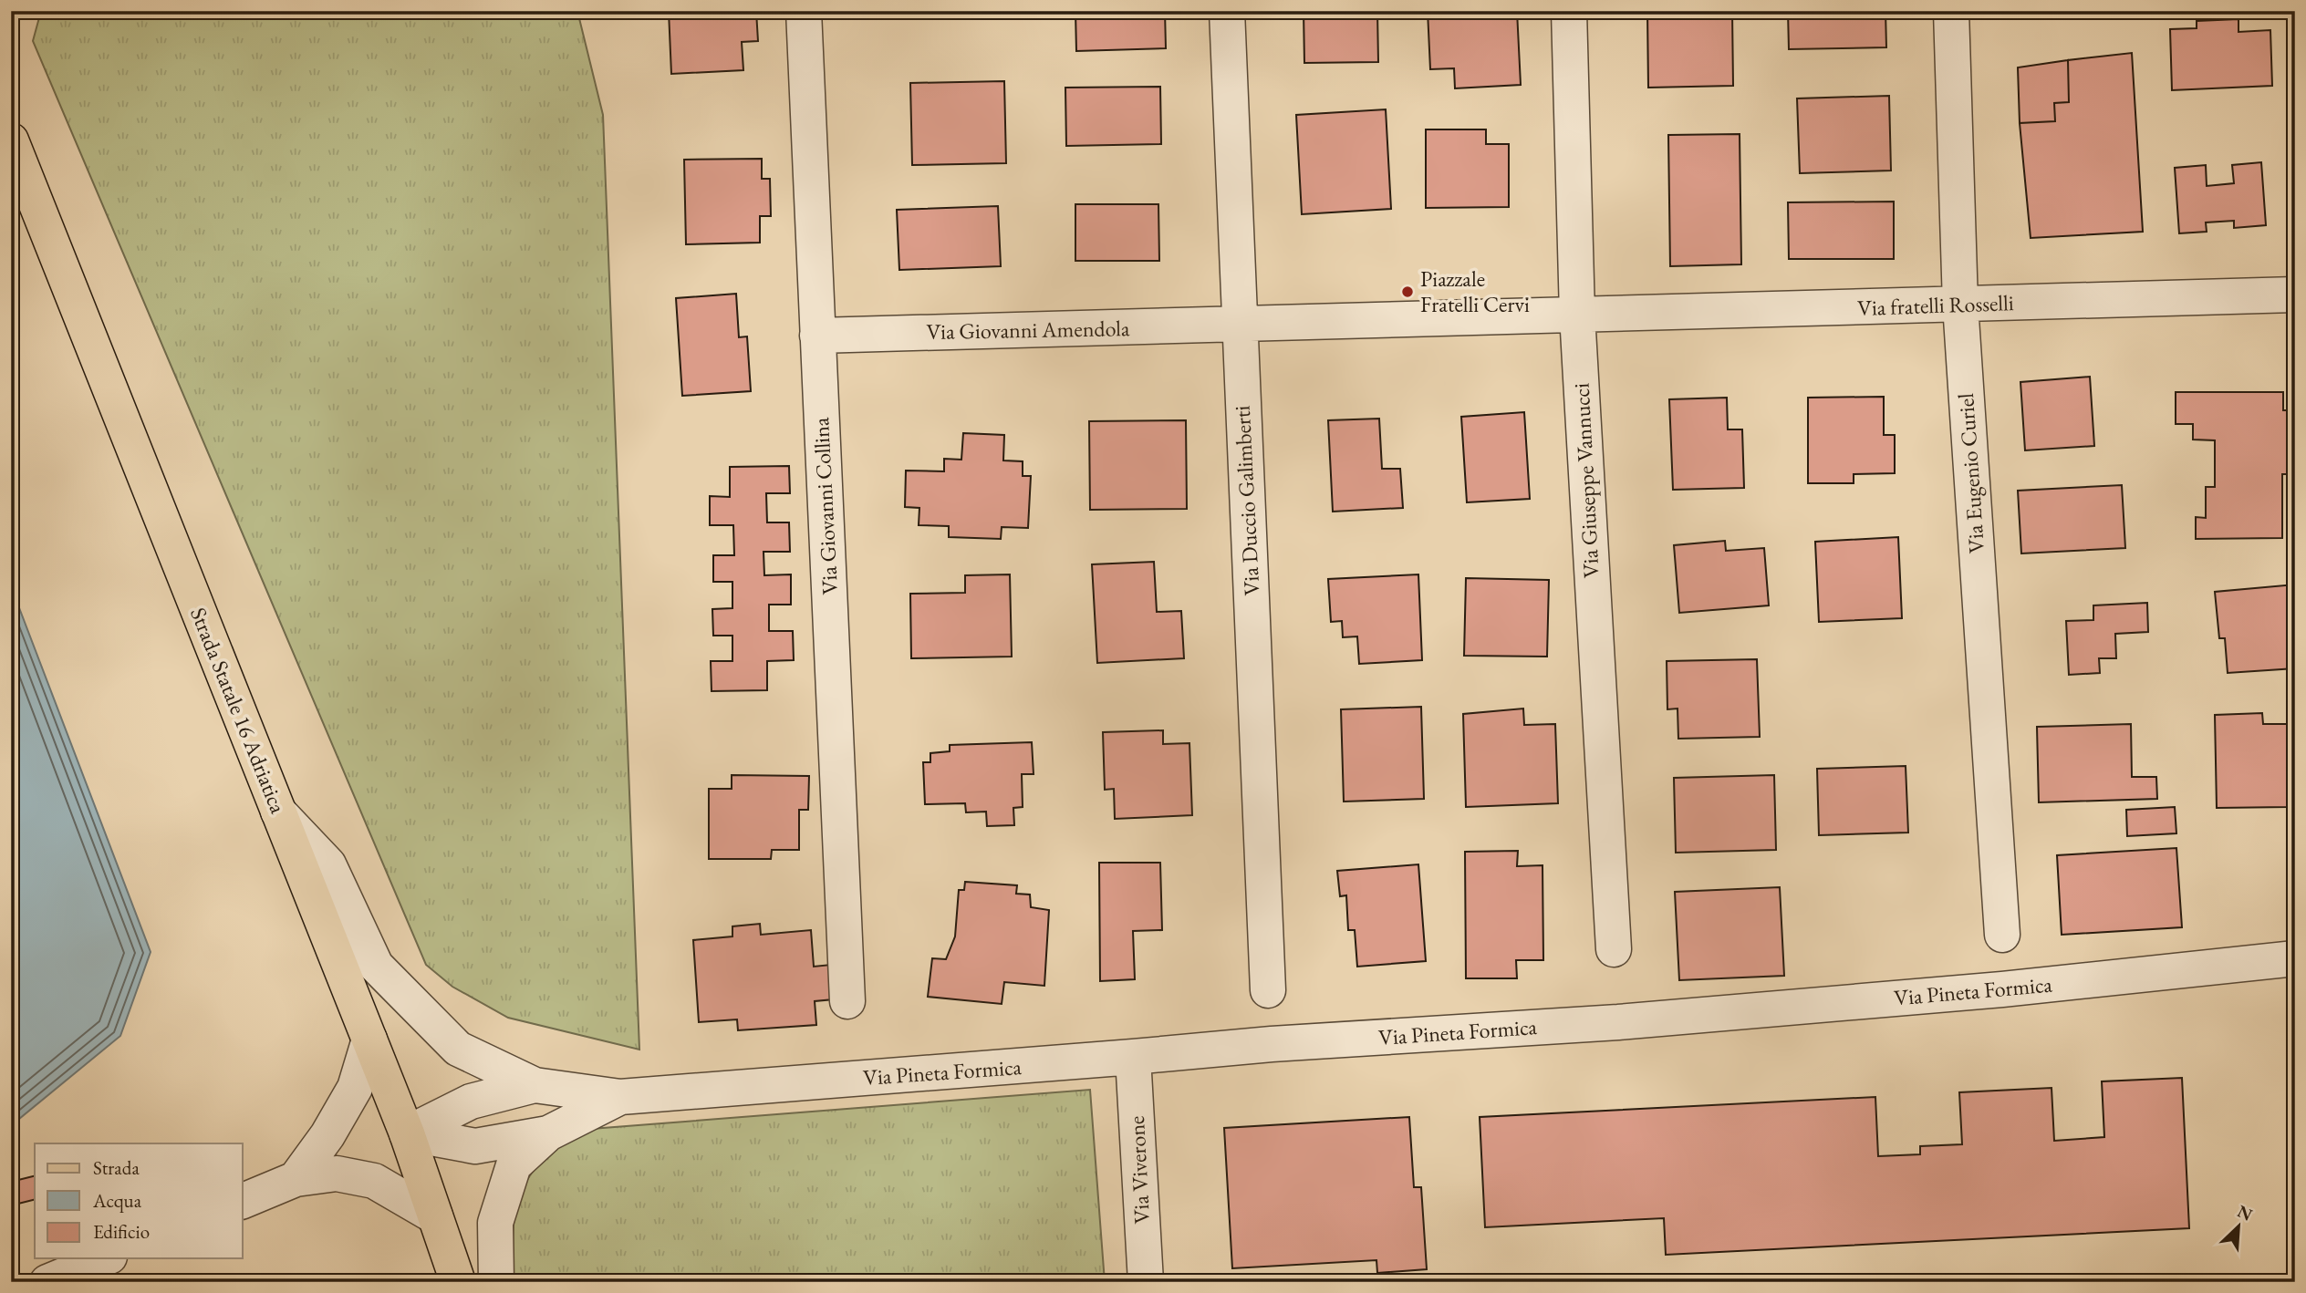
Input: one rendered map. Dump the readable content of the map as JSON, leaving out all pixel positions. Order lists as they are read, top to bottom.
{
  "streets": {
    "main road": ["Strada Statale 16 Adriatica"],
    "street": [
      "Via fratelli Rosselli",
      "Via Giovanni Amendola",
      "Via Eugenio Curiel",
      "Via Giuseppe Vannucci",
      "Via Duccio Galimberti",
      "Via Giovanni Collina",
      "Via Pineta Formica",
      "Via Viverone"
    ]
  },
  "crossings": [
    ["Via fratelli Rosselli", "Via Eugenio Curiel"],
    ["Via fratelli Rosselli", "Via Giuseppe Vannucci"],
    ["Via Giovanni Amendola", "Via Duccio Galimberti"],
    ["Via Giovanni Amendola", "Via Giovanni Collina"],
    ["Strada Statale 16 Adriatica", "Via Pineta Formica"],
    ["Via Pineta Formica", "Via Viverone"]
  ],
  "places": ["Piazzale Fratelli Cervi"],
  "legend": ["Strada", "Acqua", "Edificio"],
  "north": "top right"
}
